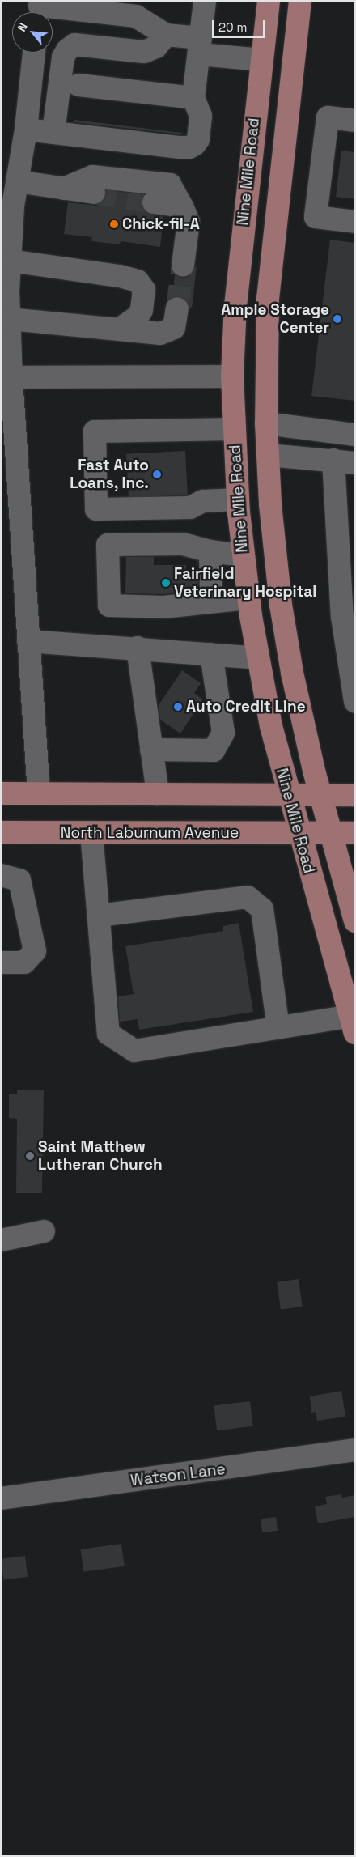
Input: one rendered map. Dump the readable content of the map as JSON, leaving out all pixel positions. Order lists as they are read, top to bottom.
{
  "streets": {
    "main road": ["Nine Mile Road", "North Laburnum Avenue"],
    "street": ["Watson Lane"]
  },
  "crossings": [
    ["Nine Mile Road", "North Laburnum Avenue"]
  ],
  "places": [
    "Chick-fil-A",
    "Ample Storage Center",
    "Fast Auto Loans, Inc.",
    "Fairfield Veterinary Hospital",
    "Auto Credit Line",
    "Saint Matthew Lutheran Church"
  ],
  "scale_bar": "20 m",
  "north": "top left"
}
